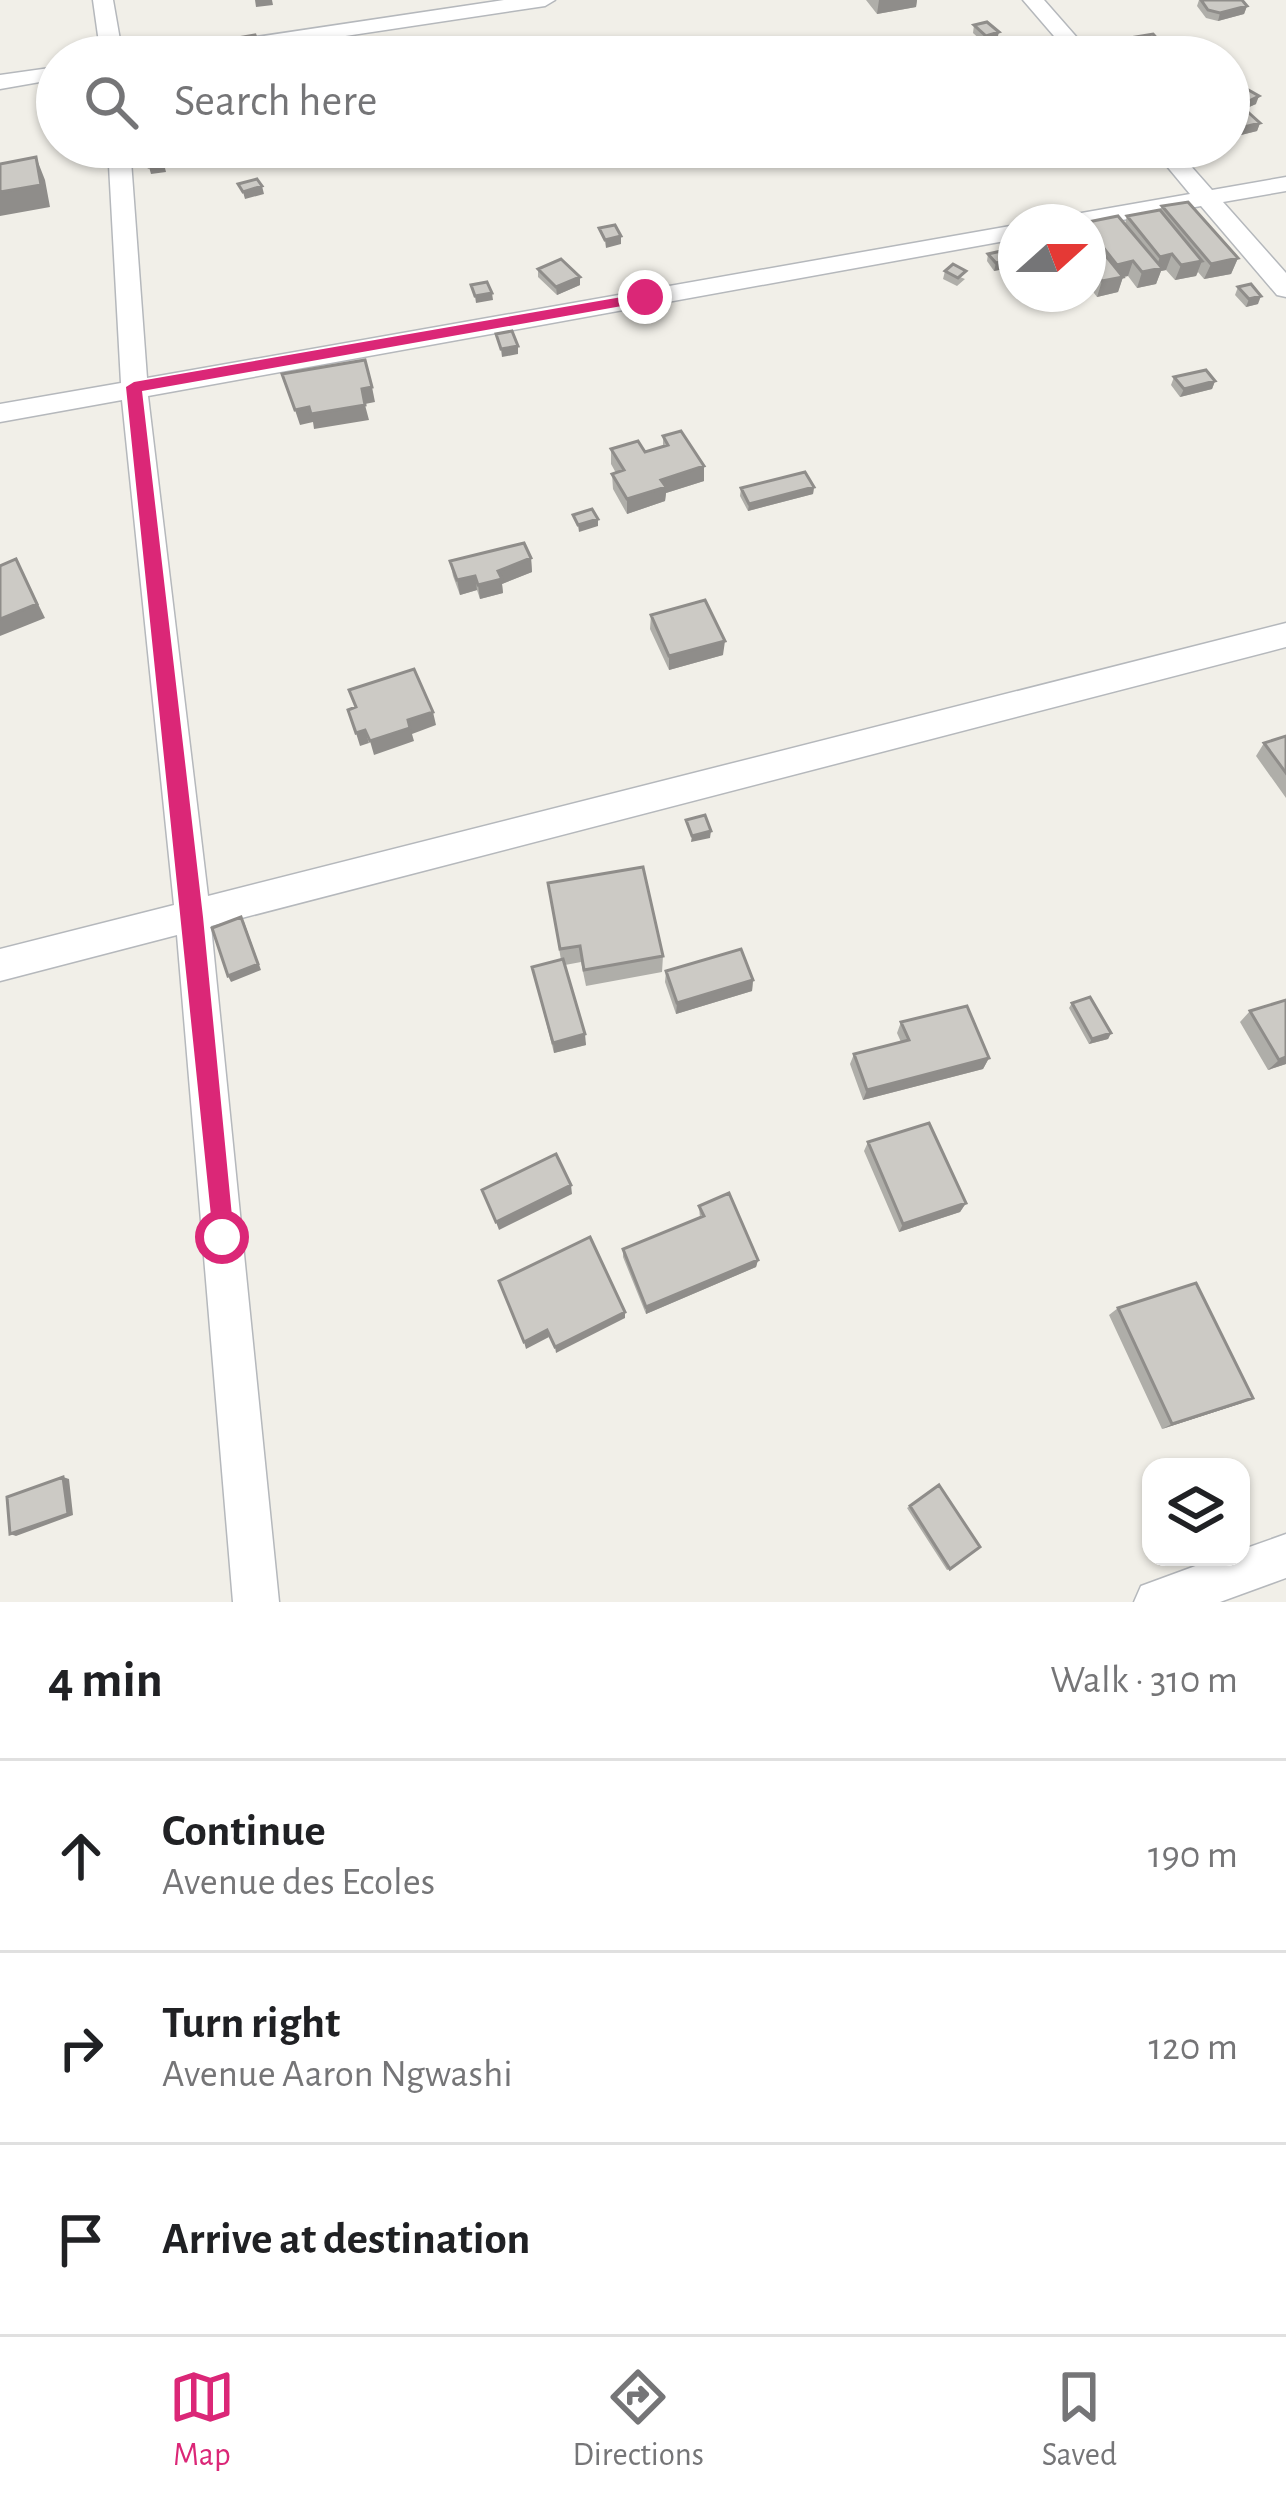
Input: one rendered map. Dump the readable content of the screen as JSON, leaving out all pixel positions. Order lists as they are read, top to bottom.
{
  "north": "right",
  "page": {
    "search": "Search here",
    "heading": ["4 min", "Walk · 310 m"],
    "list": [
      ["Continue", "Avenue des Ecoles", "190 m"],
      ["Turn right", "Avenue Aaron Ngwashi", "120 m"],
      "Arrive at destination"
    ],
    "nav": ["Map", "Directions", "Saved"]
  }
}
